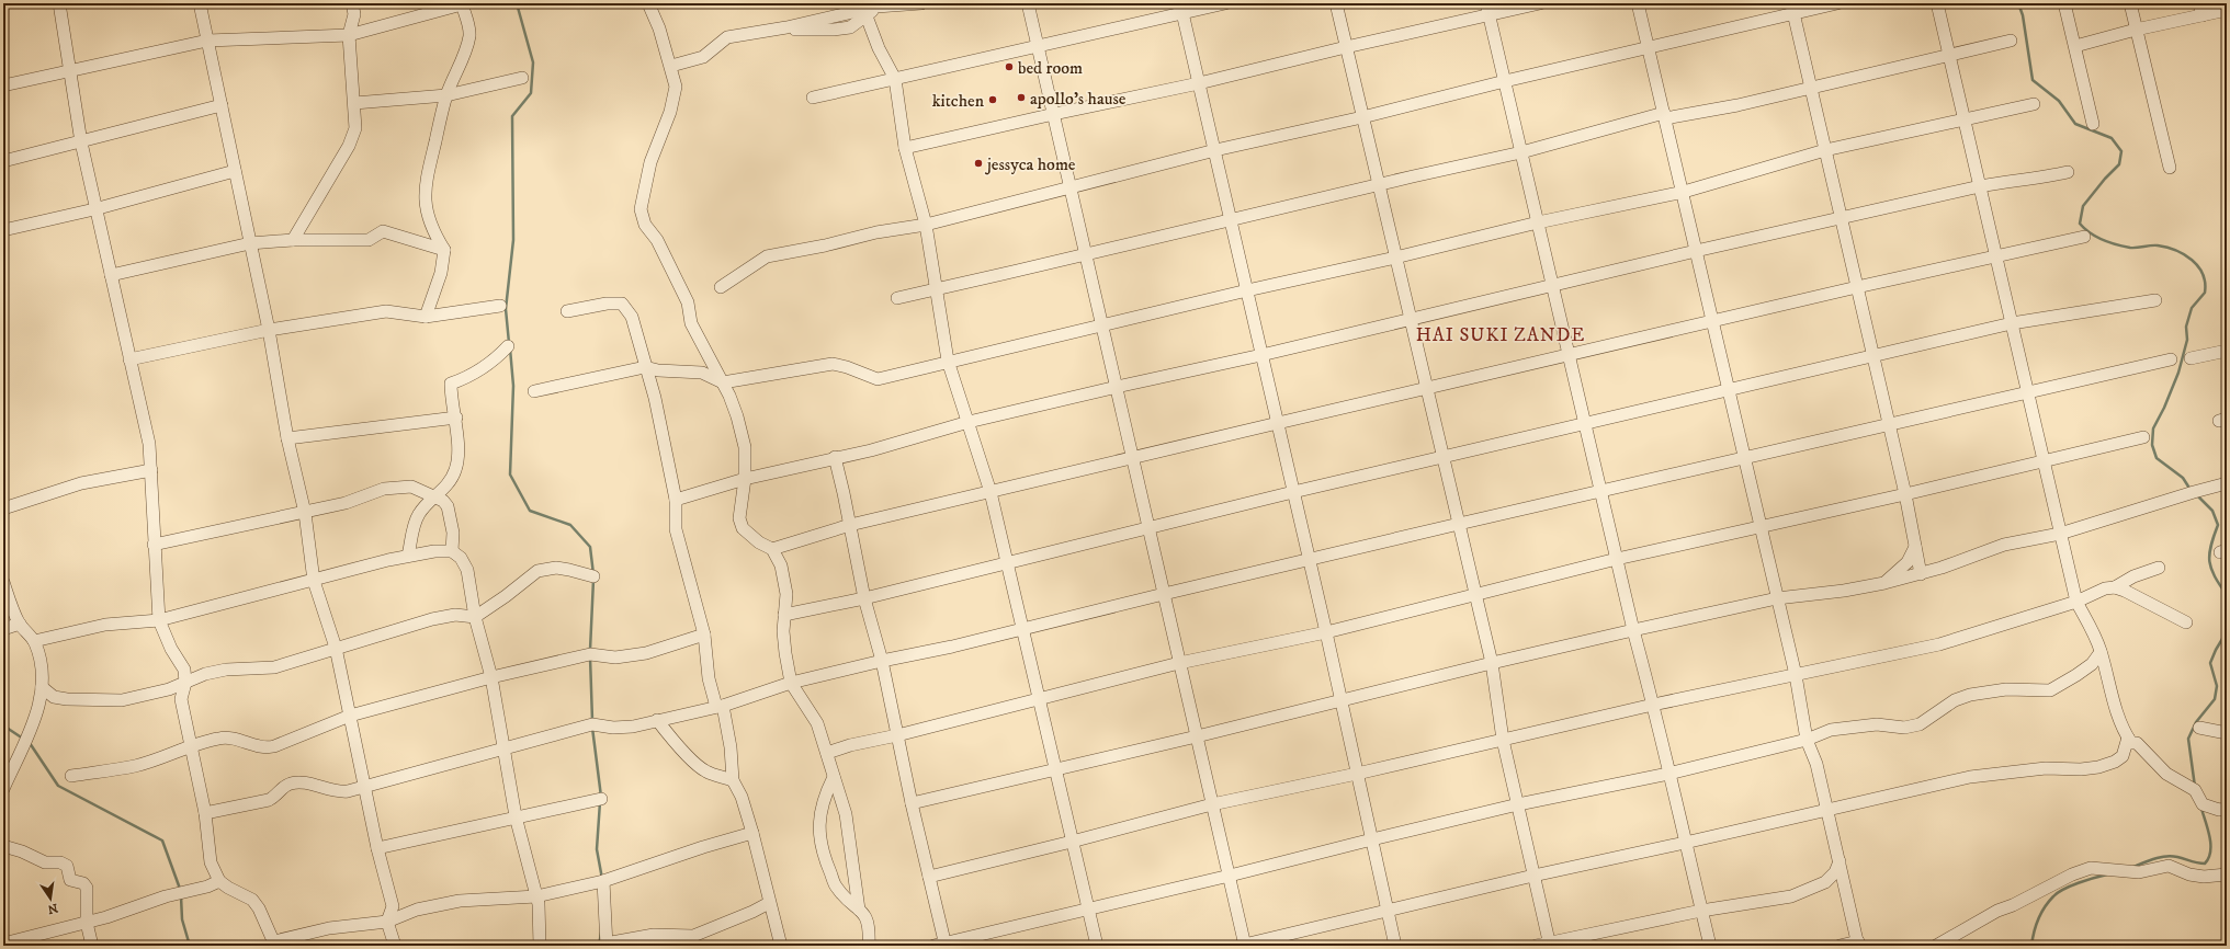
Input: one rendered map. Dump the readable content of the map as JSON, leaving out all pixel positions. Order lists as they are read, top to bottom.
{
  "districts": ["HAI SUKI ZANDE"],
  "places": [
    "bed room",
    "apollo's hause",
    "kitchen",
    "jessyca home"
  ],
  "north": "bottom"
}
